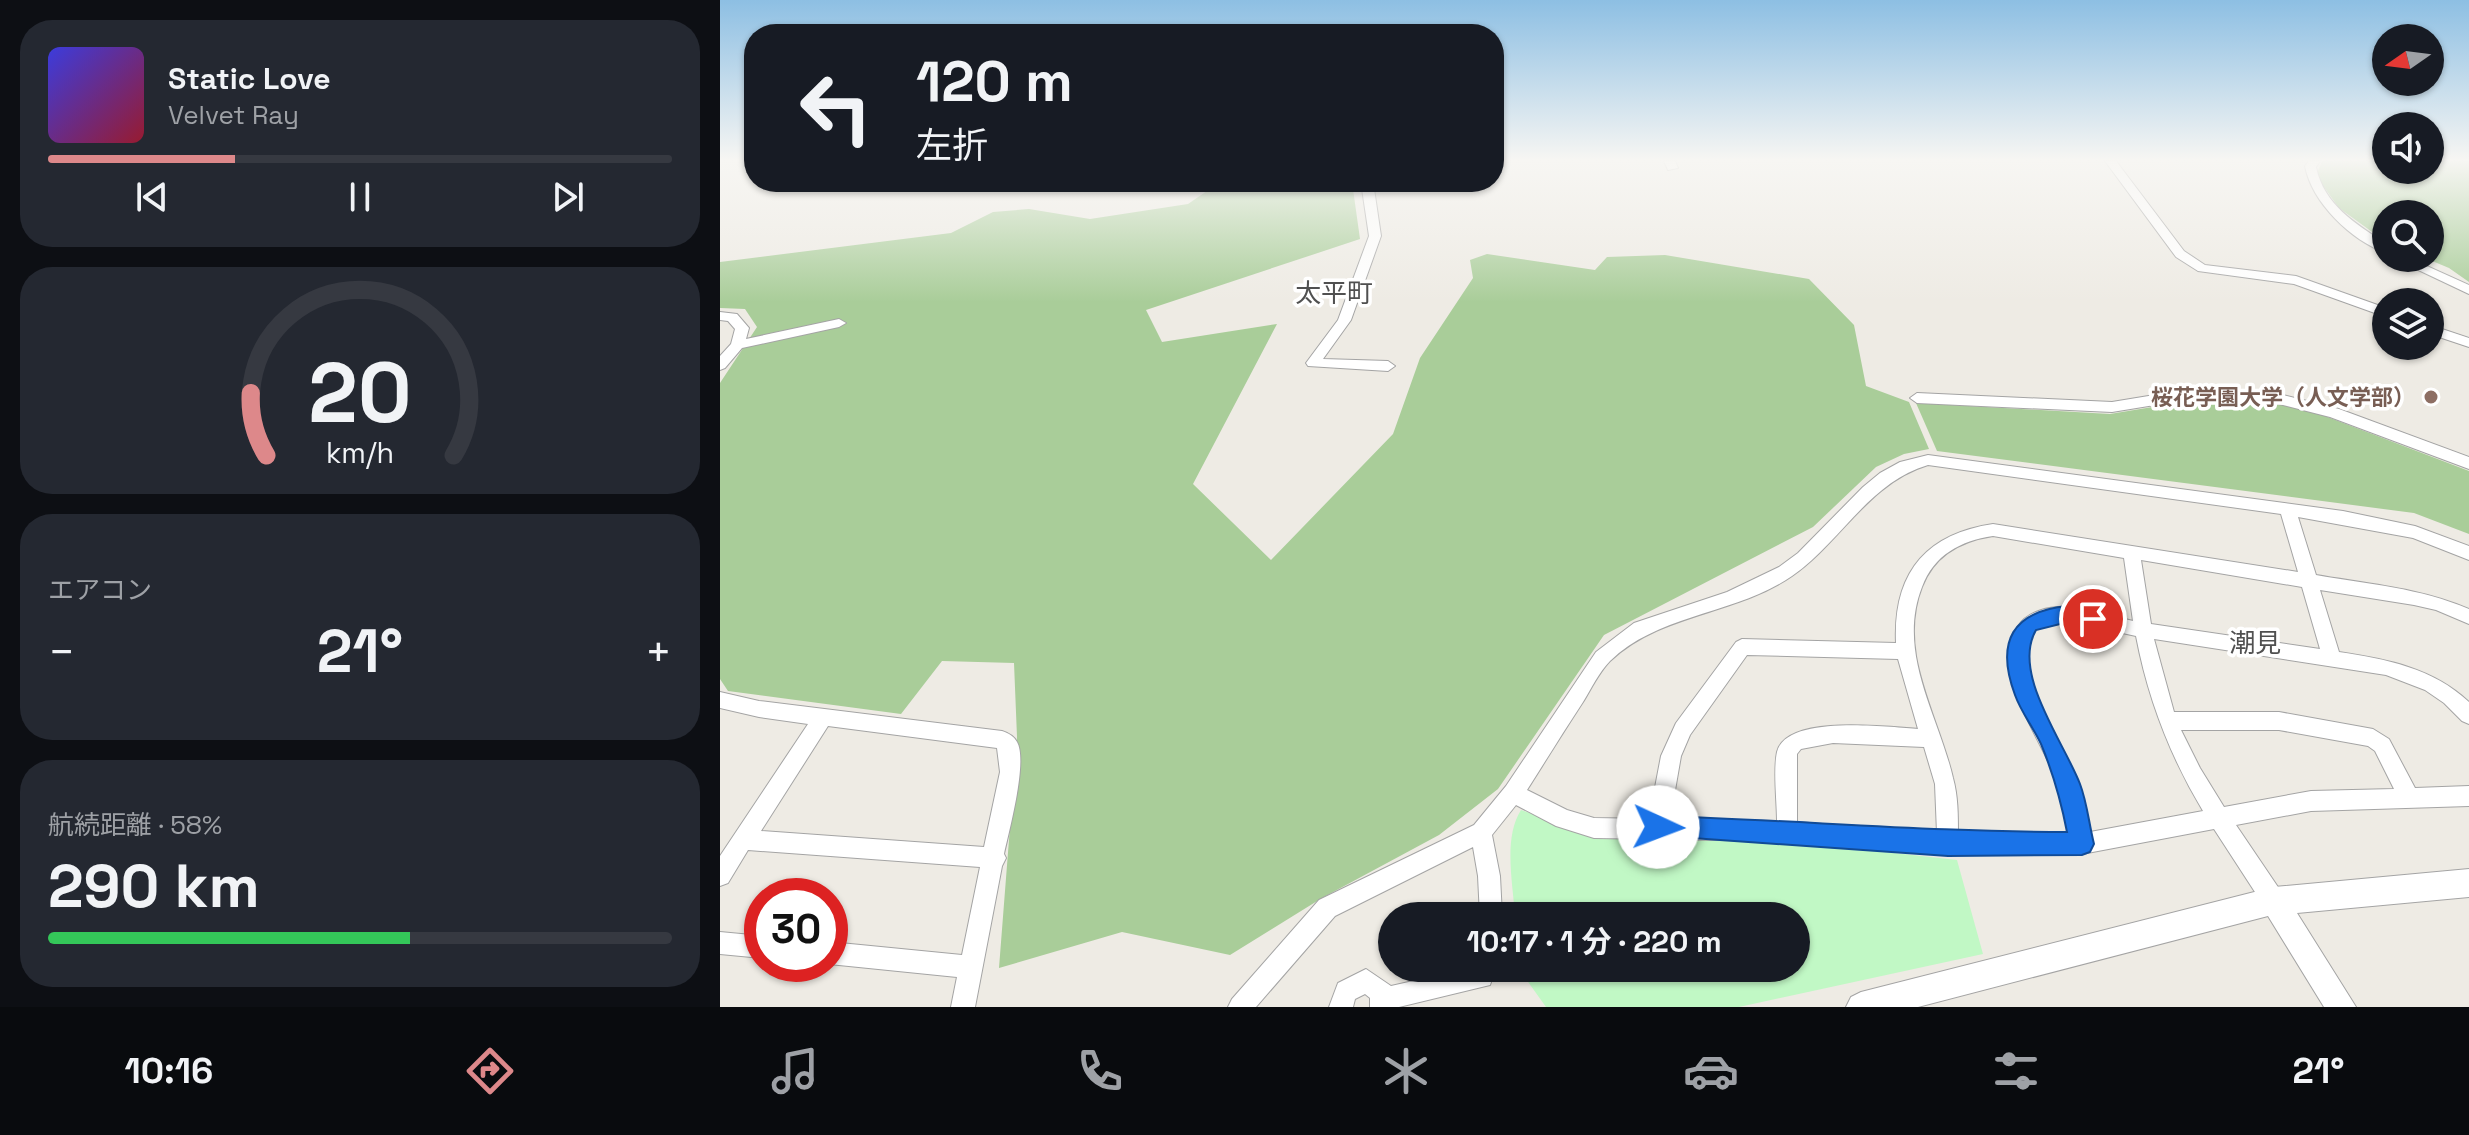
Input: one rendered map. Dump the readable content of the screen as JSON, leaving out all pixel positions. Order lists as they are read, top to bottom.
{
  "districts": ["太平町", "潮見"],
  "places": ["桜花学園大学（人文学部）"],
  "north": "left",
  "page": {
    "turn": ["120 m", "左折"],
    "song": ["Static Love", "Velvet Ray"],
    "tile": [
      "エアコン",
      ["航続距離 · 58%", "290 km"]
    ],
    "heat": ["−", "21°", "+"],
    "limit": "30",
    "trip": "10:17 · 1 分 · 220 m",
    "tabs": ["10:16", "21°"],
    "gauge": ["20", "km/h"]
  }
}
